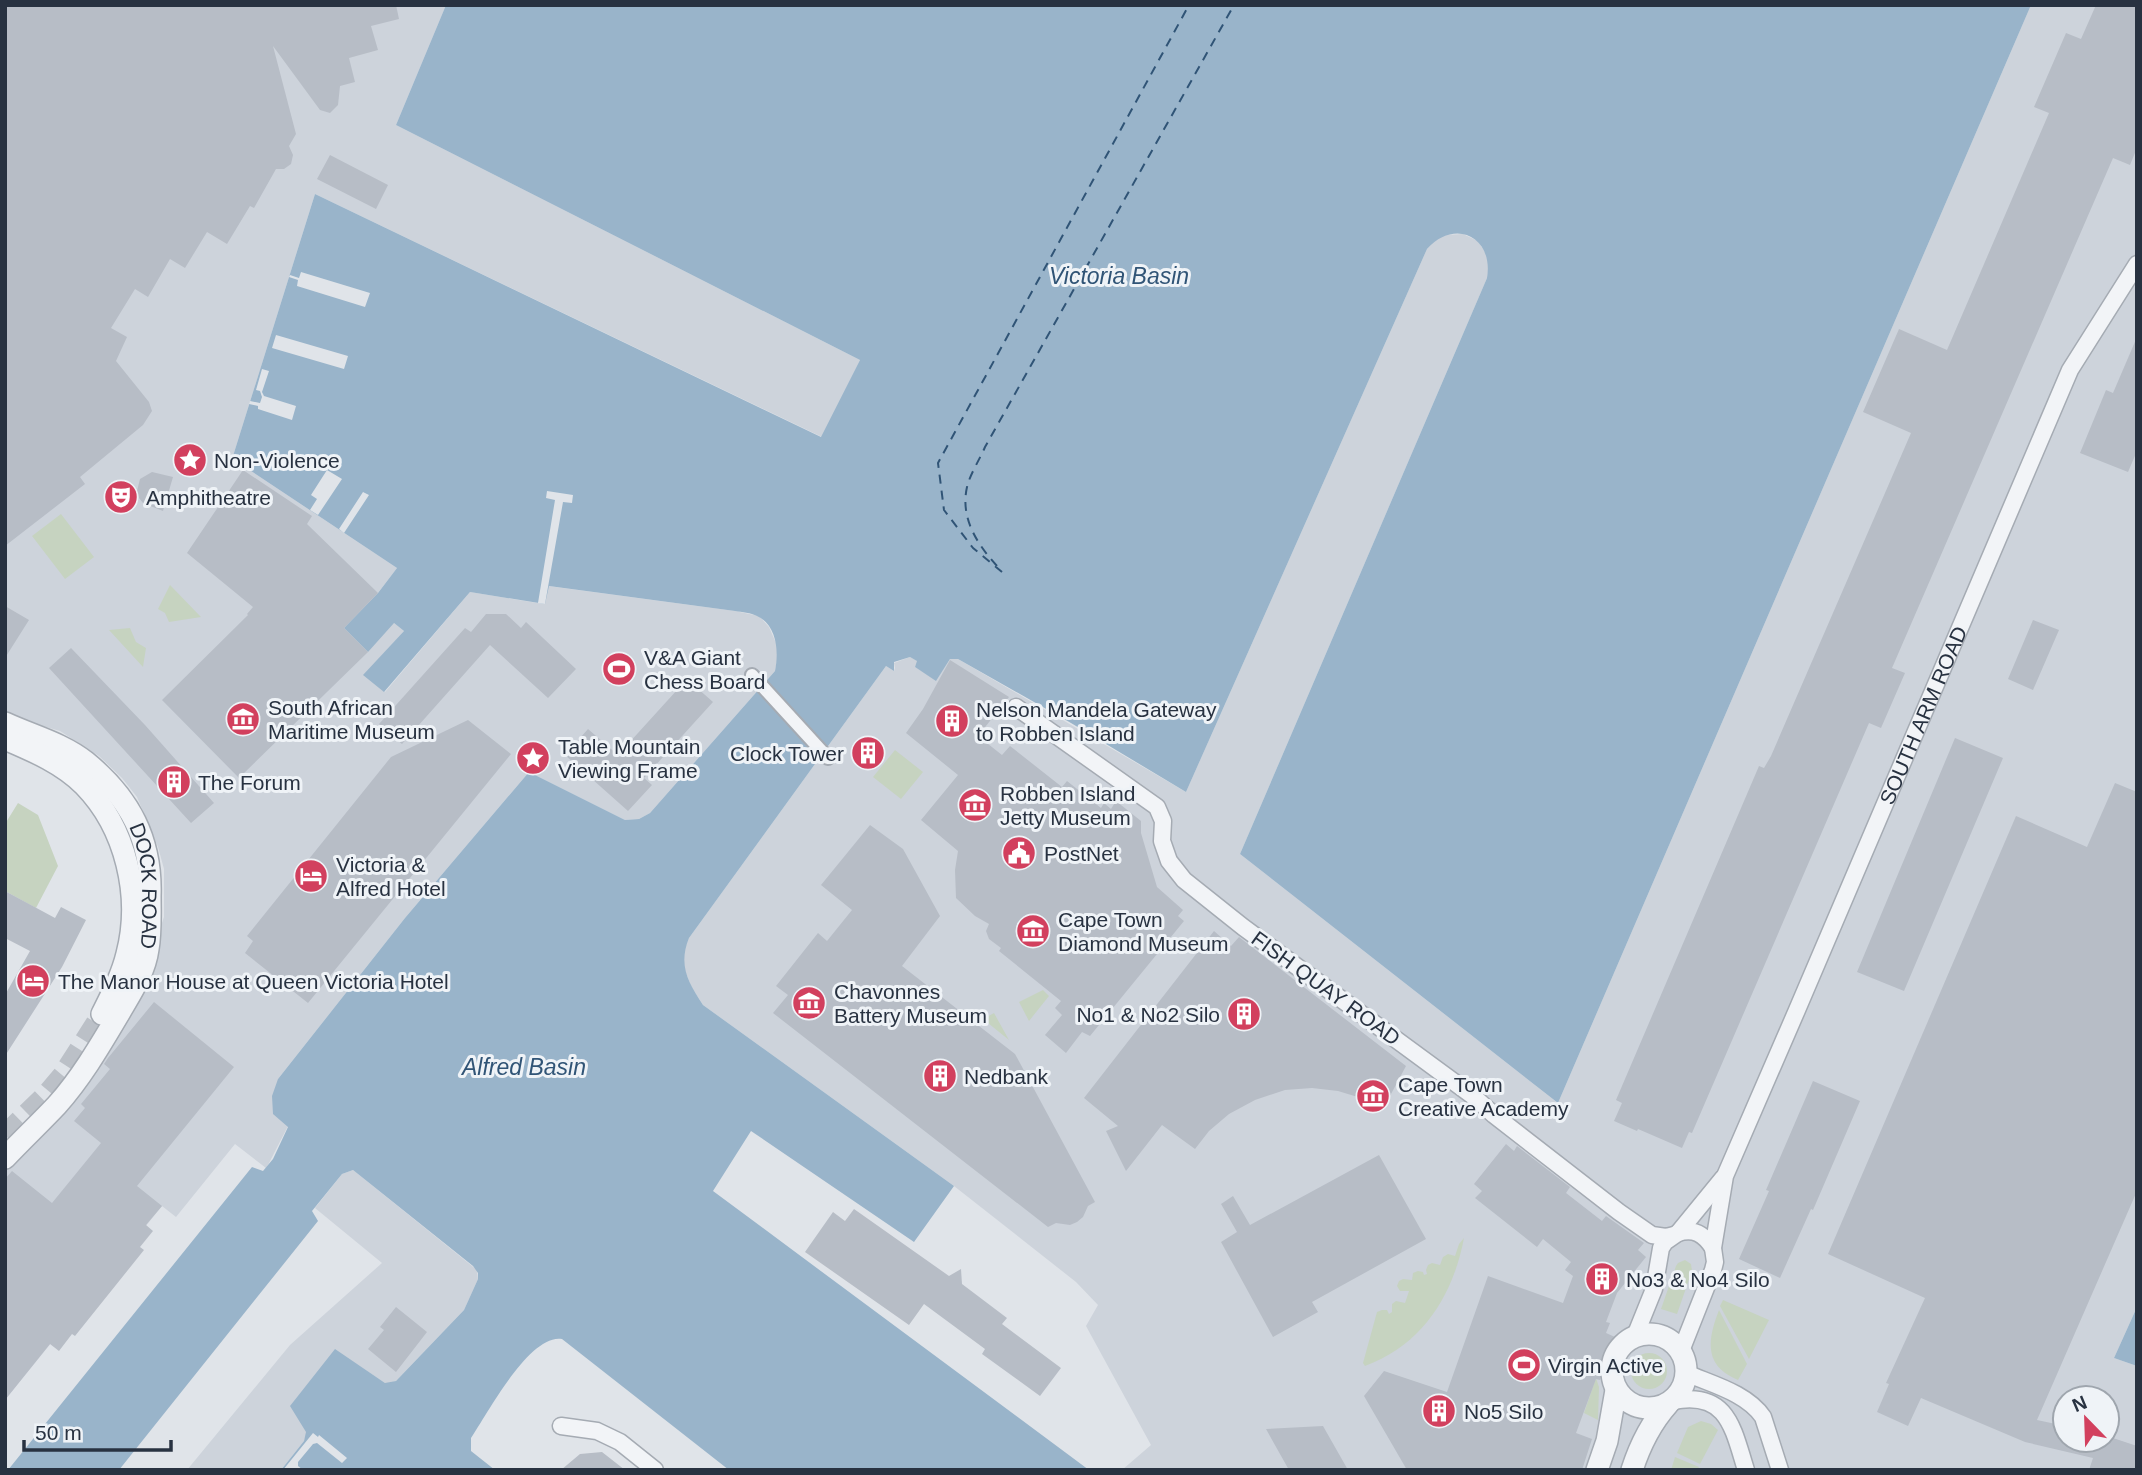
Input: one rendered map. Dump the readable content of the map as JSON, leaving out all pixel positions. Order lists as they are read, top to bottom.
{
  "streets": {
    "street": ["SOUTH ARM ROAD", "DOCK ROAD", "FISH QUAY ROAD"]
  },
  "crossings": [
    ["SOUTH ARM ROAD", "FISH QUAY ROAD"]
  ],
  "water": ["Victoria Basin", "Alfred Basin"],
  "places": {
    "place": ["Non-Violence", "Table Mountain Viewing Frame"],
    "theatre": ["Amphitheatre"],
    "sports": ["V&A Giant Chess Board", "Virgin Active"],
    "museum": [
      "South African Maritime Museum",
      "Robben Island Jetty Museum",
      "Cape Town Diamond Museum",
      "Chavonnes Battery Museum",
      "Cape Town Creative Academy"
    ],
    "building": [
      "Nelson Mandela Gateway to Robben Island",
      "Clock Tower",
      "The Forum",
      "No1 & No2 Silo",
      "Nedbank",
      "No3 & No4 Silo",
      "No5 Silo"
    ],
    "public building": ["PostNet"],
    "hotel": ["Victoria & Alfred Hotel", "The Manor House at Queen Victoria Hotel"]
  },
  "scale_bar": "50 m",
  "north": "top left"
}
